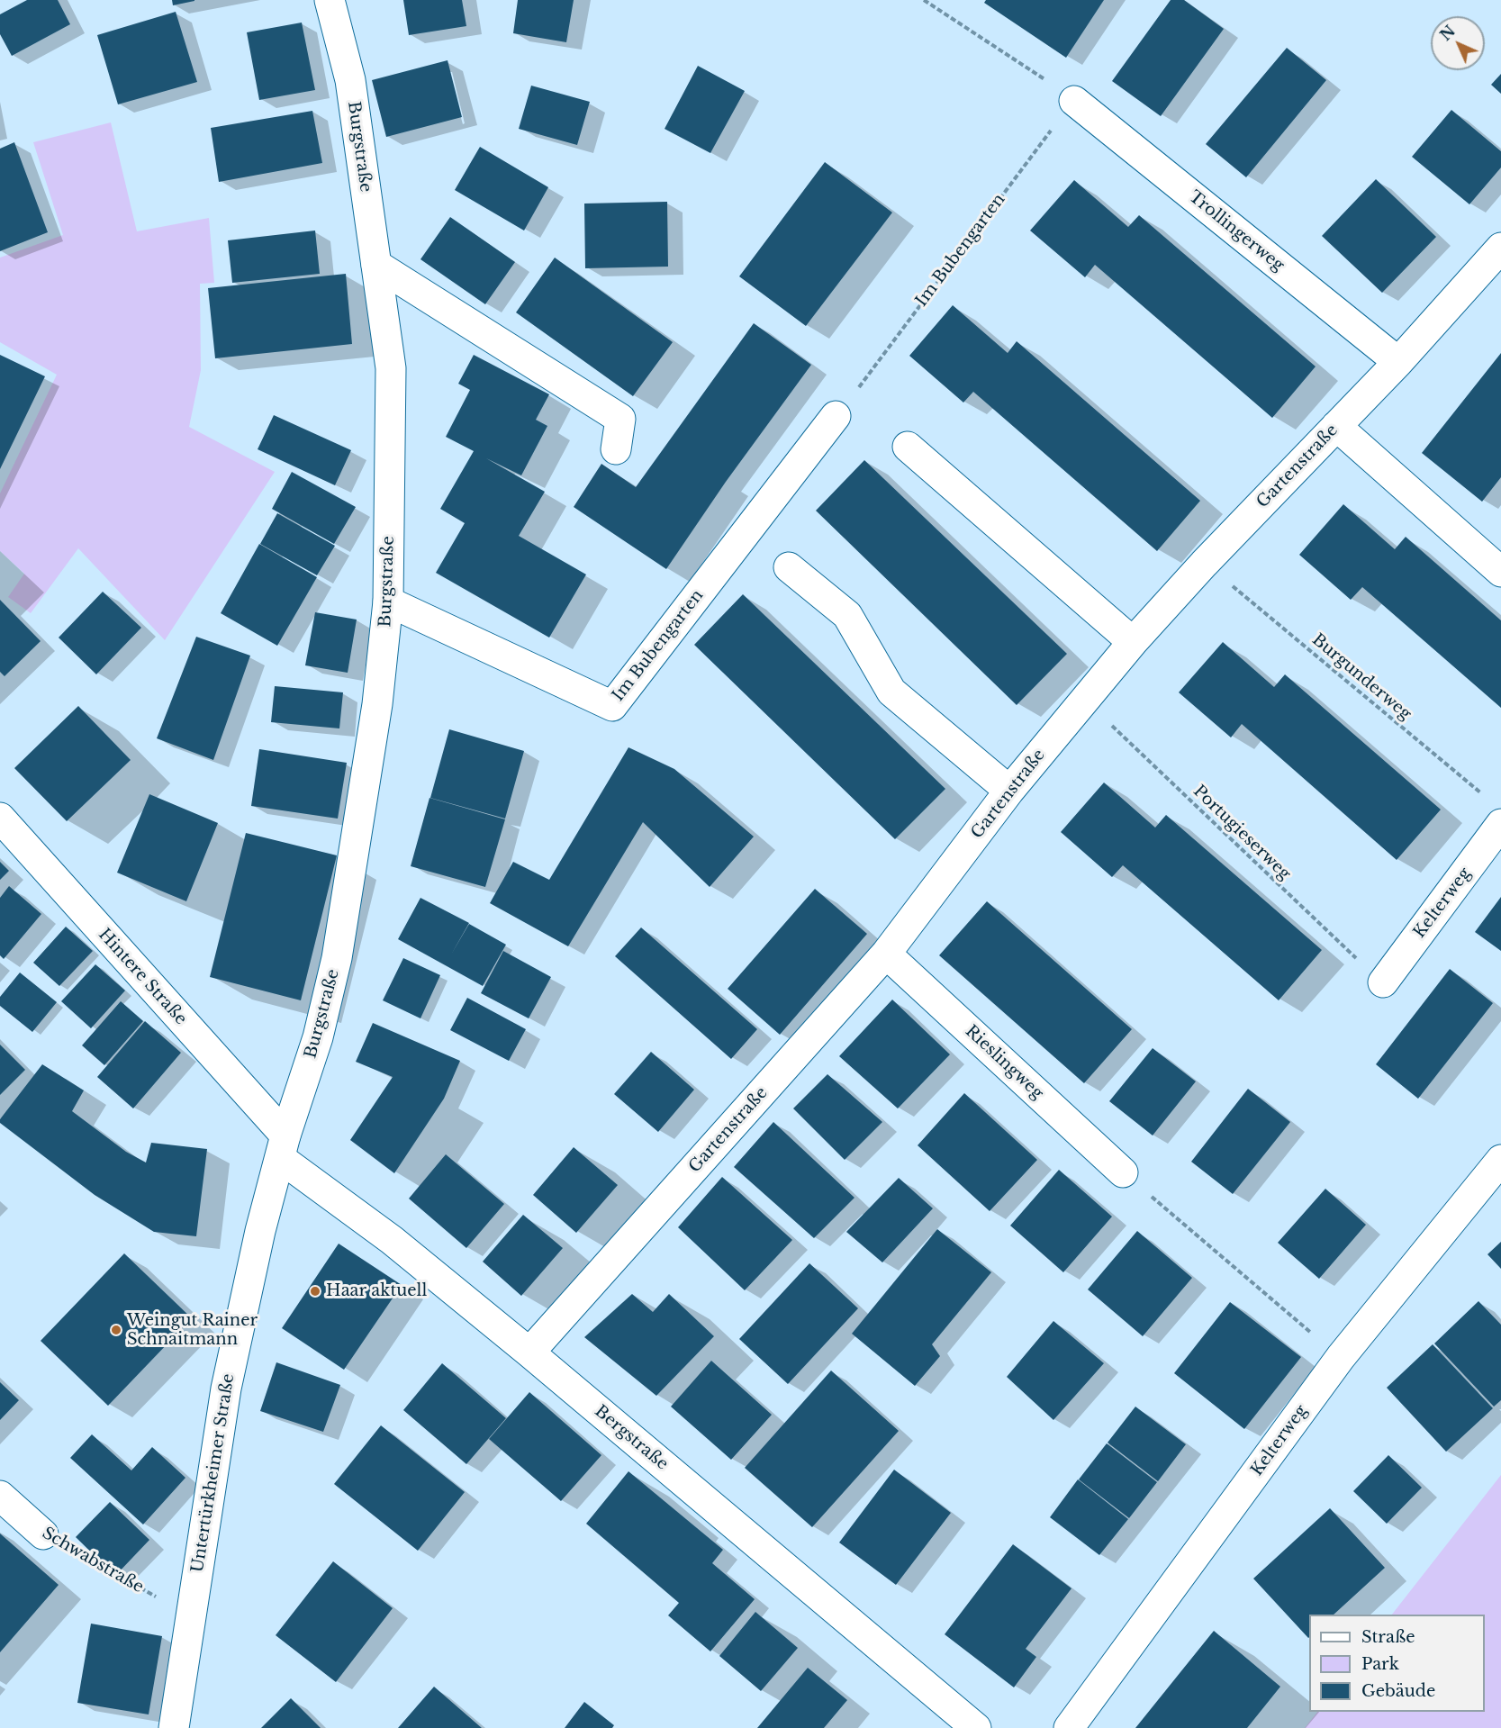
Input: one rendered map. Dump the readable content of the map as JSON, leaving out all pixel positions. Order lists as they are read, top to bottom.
{
  "streets": {
    "street": [
      "Burgstraße",
      "Trollingerweg",
      "Im Bubengarten",
      "Gartenstraße",
      "Kelterweg",
      "Hintere Straße",
      "Rieslingweg",
      "Bergstraße",
      "Untertürkheimer Straße",
      "Schwabstraße"
    ],
    "path": ["Burgunderweg", "Portugieserweg"]
  },
  "crossings": [
    ["Burgstraße", "Im Bubengarten"],
    ["Burgstraße", "Hintere Straße"],
    ["Burgstraße", "Bergstraße"],
    ["Burgstraße", "Untertürkheimer Straße"],
    ["Trollingerweg", "Im Bubengarten"],
    ["Trollingerweg", "Gartenstraße"],
    ["Gartenstraße", "Burgunderweg"],
    ["Gartenstraße", "Portugieserweg"],
    ["Gartenstraße", "Rieslingweg"],
    ["Gartenstraße", "Bergstraße"],
    ["Portugieserweg", "Kelterweg"],
    ["Hintere Straße", "Bergstraße"],
    ["Hintere Straße", "Untertürkheimer Straße"],
    ["Bergstraße", "Untertürkheimer Straße"],
    ["Untertürkheimer Straße", "Schwabstraße"]
  ],
  "places": ["Haar aktuell", "Weingut Rainer Schnaitmann"],
  "legend": ["Straße", "Park", "Gebäude"],
  "north": "top left"
}
